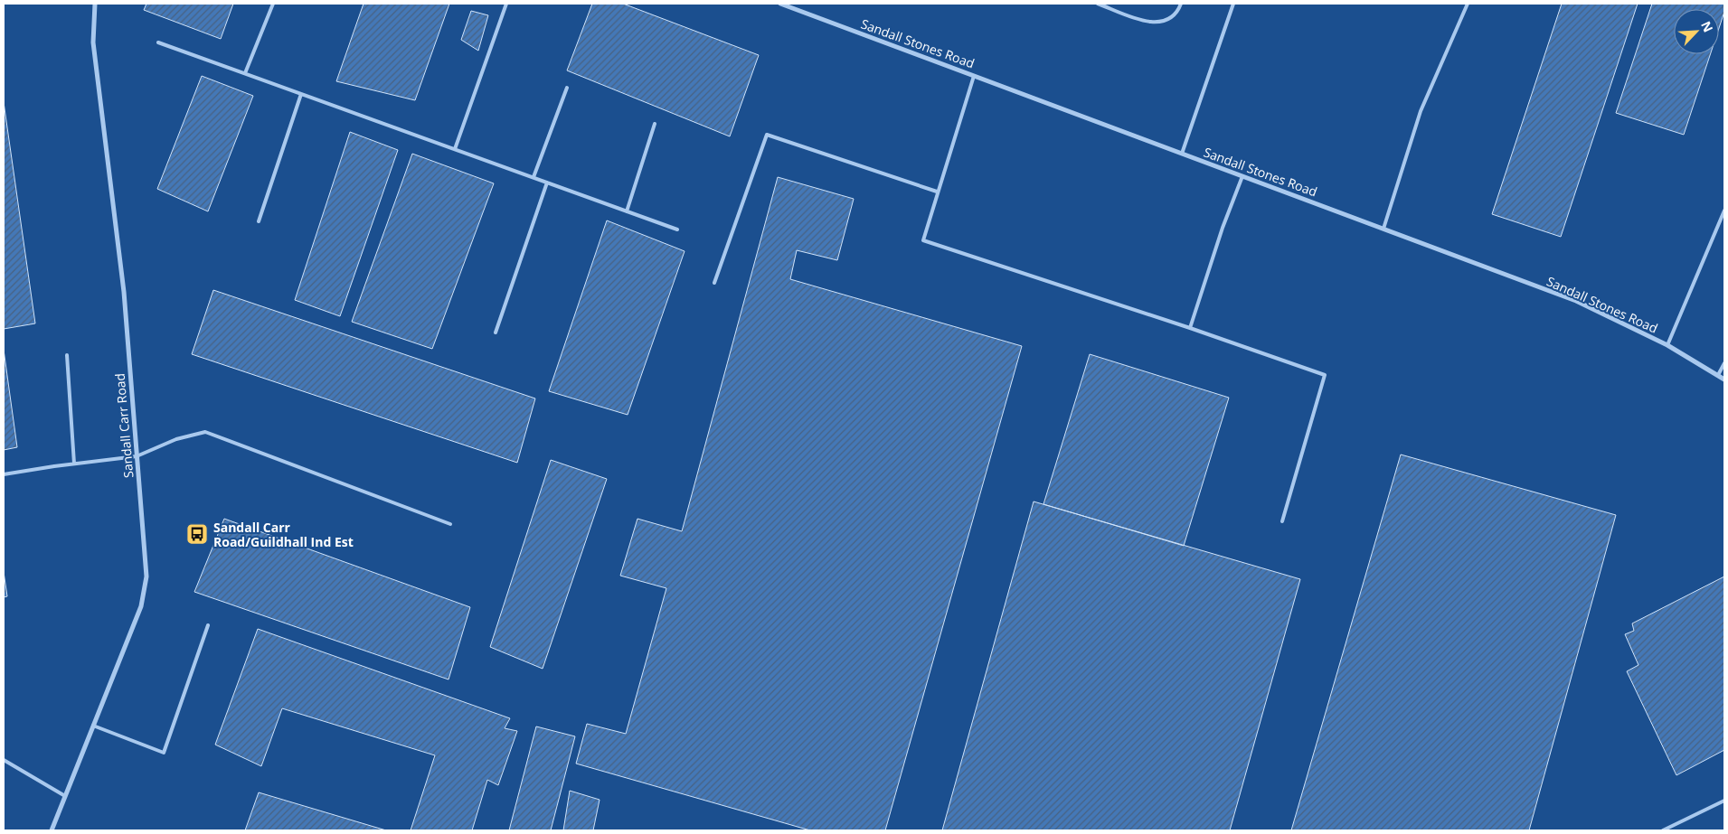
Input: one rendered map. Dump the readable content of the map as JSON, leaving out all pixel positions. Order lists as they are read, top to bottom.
{
  "streets": {
    "street": ["Sandall Stones Road", "Sandall Carr Road"]
  },
  "places": {
    "bus stop": ["Sandall Carr Road/Guildhall Ind Est"]
  },
  "north": "top right"
}
